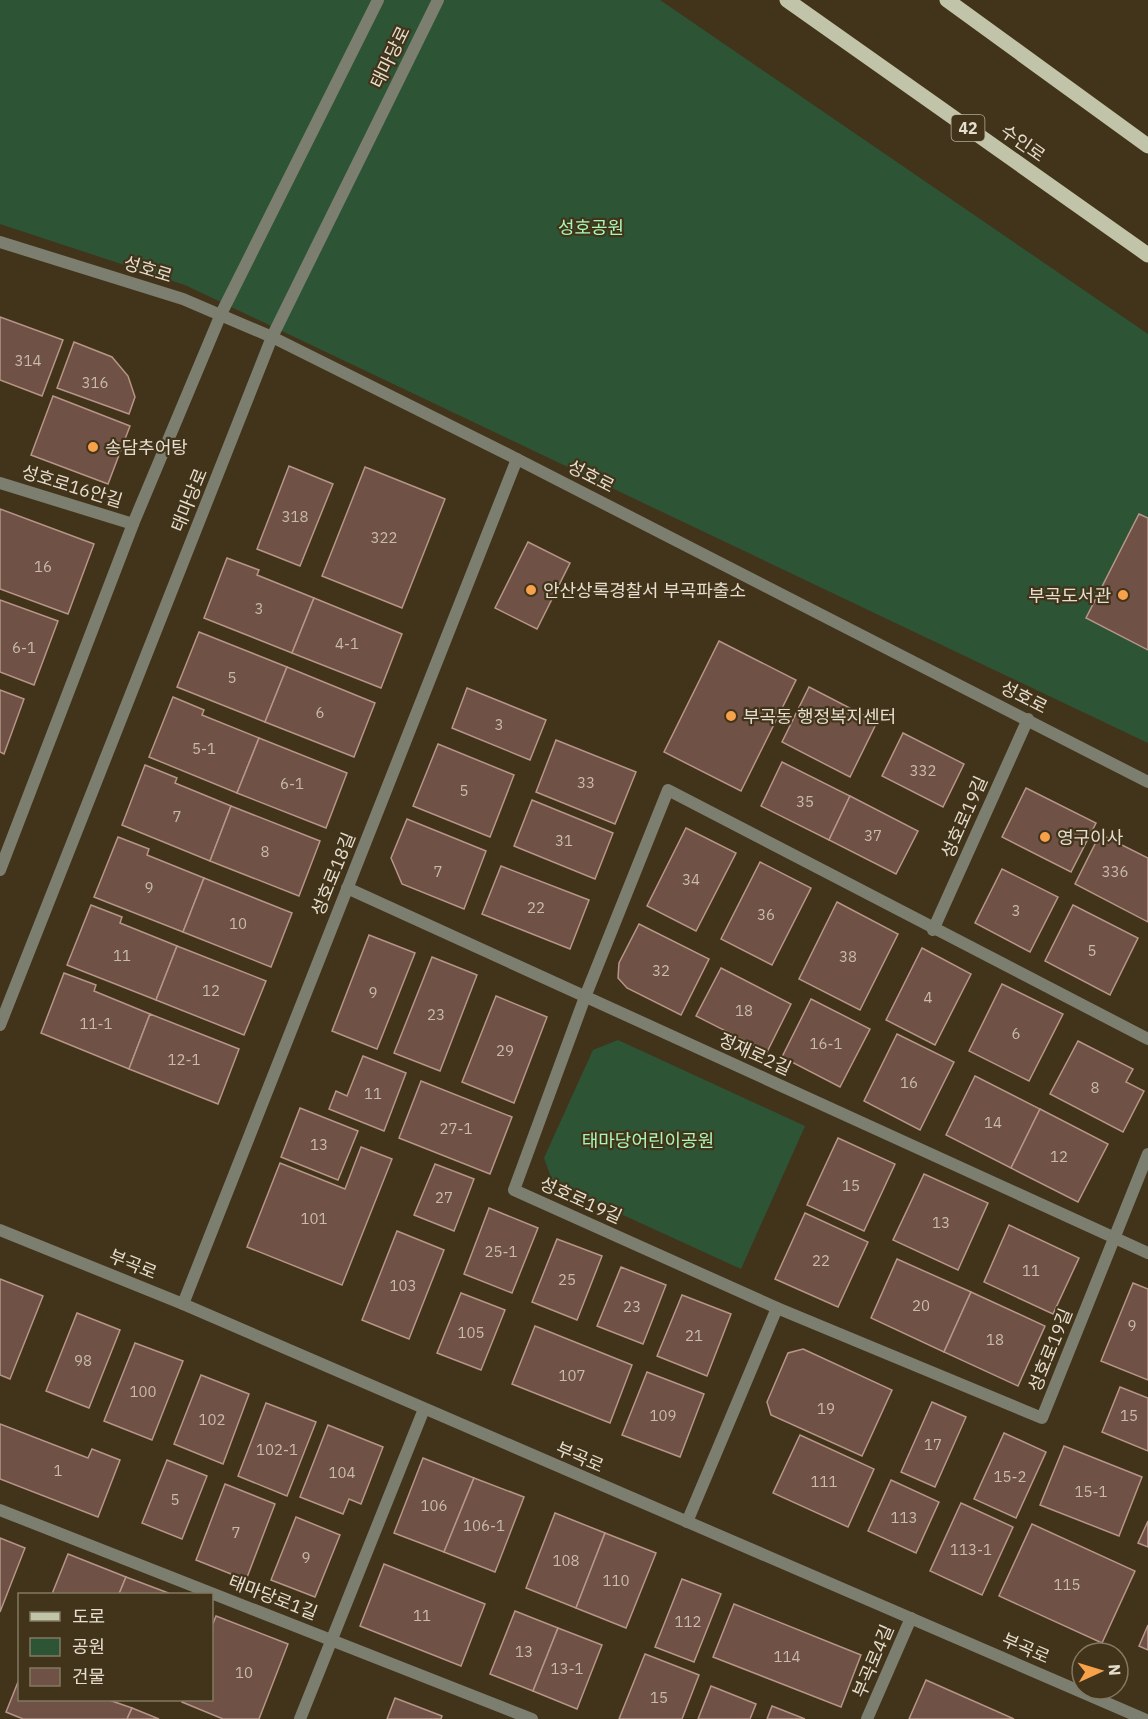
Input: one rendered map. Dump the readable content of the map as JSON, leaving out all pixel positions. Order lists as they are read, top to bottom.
{
  "streets": {
    "main road": ["42", "수인로"],
    "street": [
      "태마당로",
      "성호로",
      "성호로16안길",
      "성호로19길",
      "성호로18길",
      "정재로2길",
      "부곡로",
      "태마당로1길",
      "부곡로4길"
    ]
  },
  "crossings": [
    ["태마당로", "성호로"],
    ["태마당로", "성호로16안길"],
    ["성호로", "성호로19길"],
    ["성호로", "성호로18길"],
    ["성호로19길", "정재로2길"],
    ["성호로18길", "정재로2길"],
    ["성호로18길", "부곡로"],
    ["부곡로", "부곡로4길"]
  ],
  "parks": ["성호공원", "태마당어린이공원"],
  "places": [
    "송담추어탕",
    "안산상록경찰서 부곡파출소",
    "부곡도서관",
    "부곡동 행정복지센터",
    "영구이사"
  ],
  "house_numbers": [
    "314",
    "316",
    "318",
    "322",
    "16",
    "3",
    "4-1",
    "6-1",
    "5",
    "6",
    "3",
    "5-1",
    "332",
    "33",
    "6-1",
    "5",
    "35",
    "7",
    "37",
    "31",
    "8",
    "7",
    "336",
    "34",
    "9",
    "22",
    "3",
    "36",
    "10",
    "5",
    "11",
    "38",
    "32",
    "12",
    "9",
    "4",
    "18",
    "23",
    "11-1",
    "6",
    "16-1",
    "29",
    "12-1",
    "16",
    "8",
    "11",
    "14",
    "27-1",
    "13",
    "12",
    "15",
    "27",
    "101",
    "13",
    "25-1",
    "22",
    "11",
    "25",
    "103",
    "20",
    "23",
    "9",
    "105",
    "21",
    "18",
    "98",
    "107",
    "100",
    "19",
    "109",
    "15",
    "102",
    "17",
    "102-1",
    "1",
    "104",
    "15-2",
    "111",
    "15-1",
    "5",
    "106",
    "113",
    "106-1",
    "7",
    "113-1",
    "9",
    "108",
    "110",
    "115",
    "11",
    "112",
    "13",
    "114",
    "13-1",
    "10",
    "15"
  ],
  "legend": ["도로", "공원", "건물"],
  "north": "right"
}
